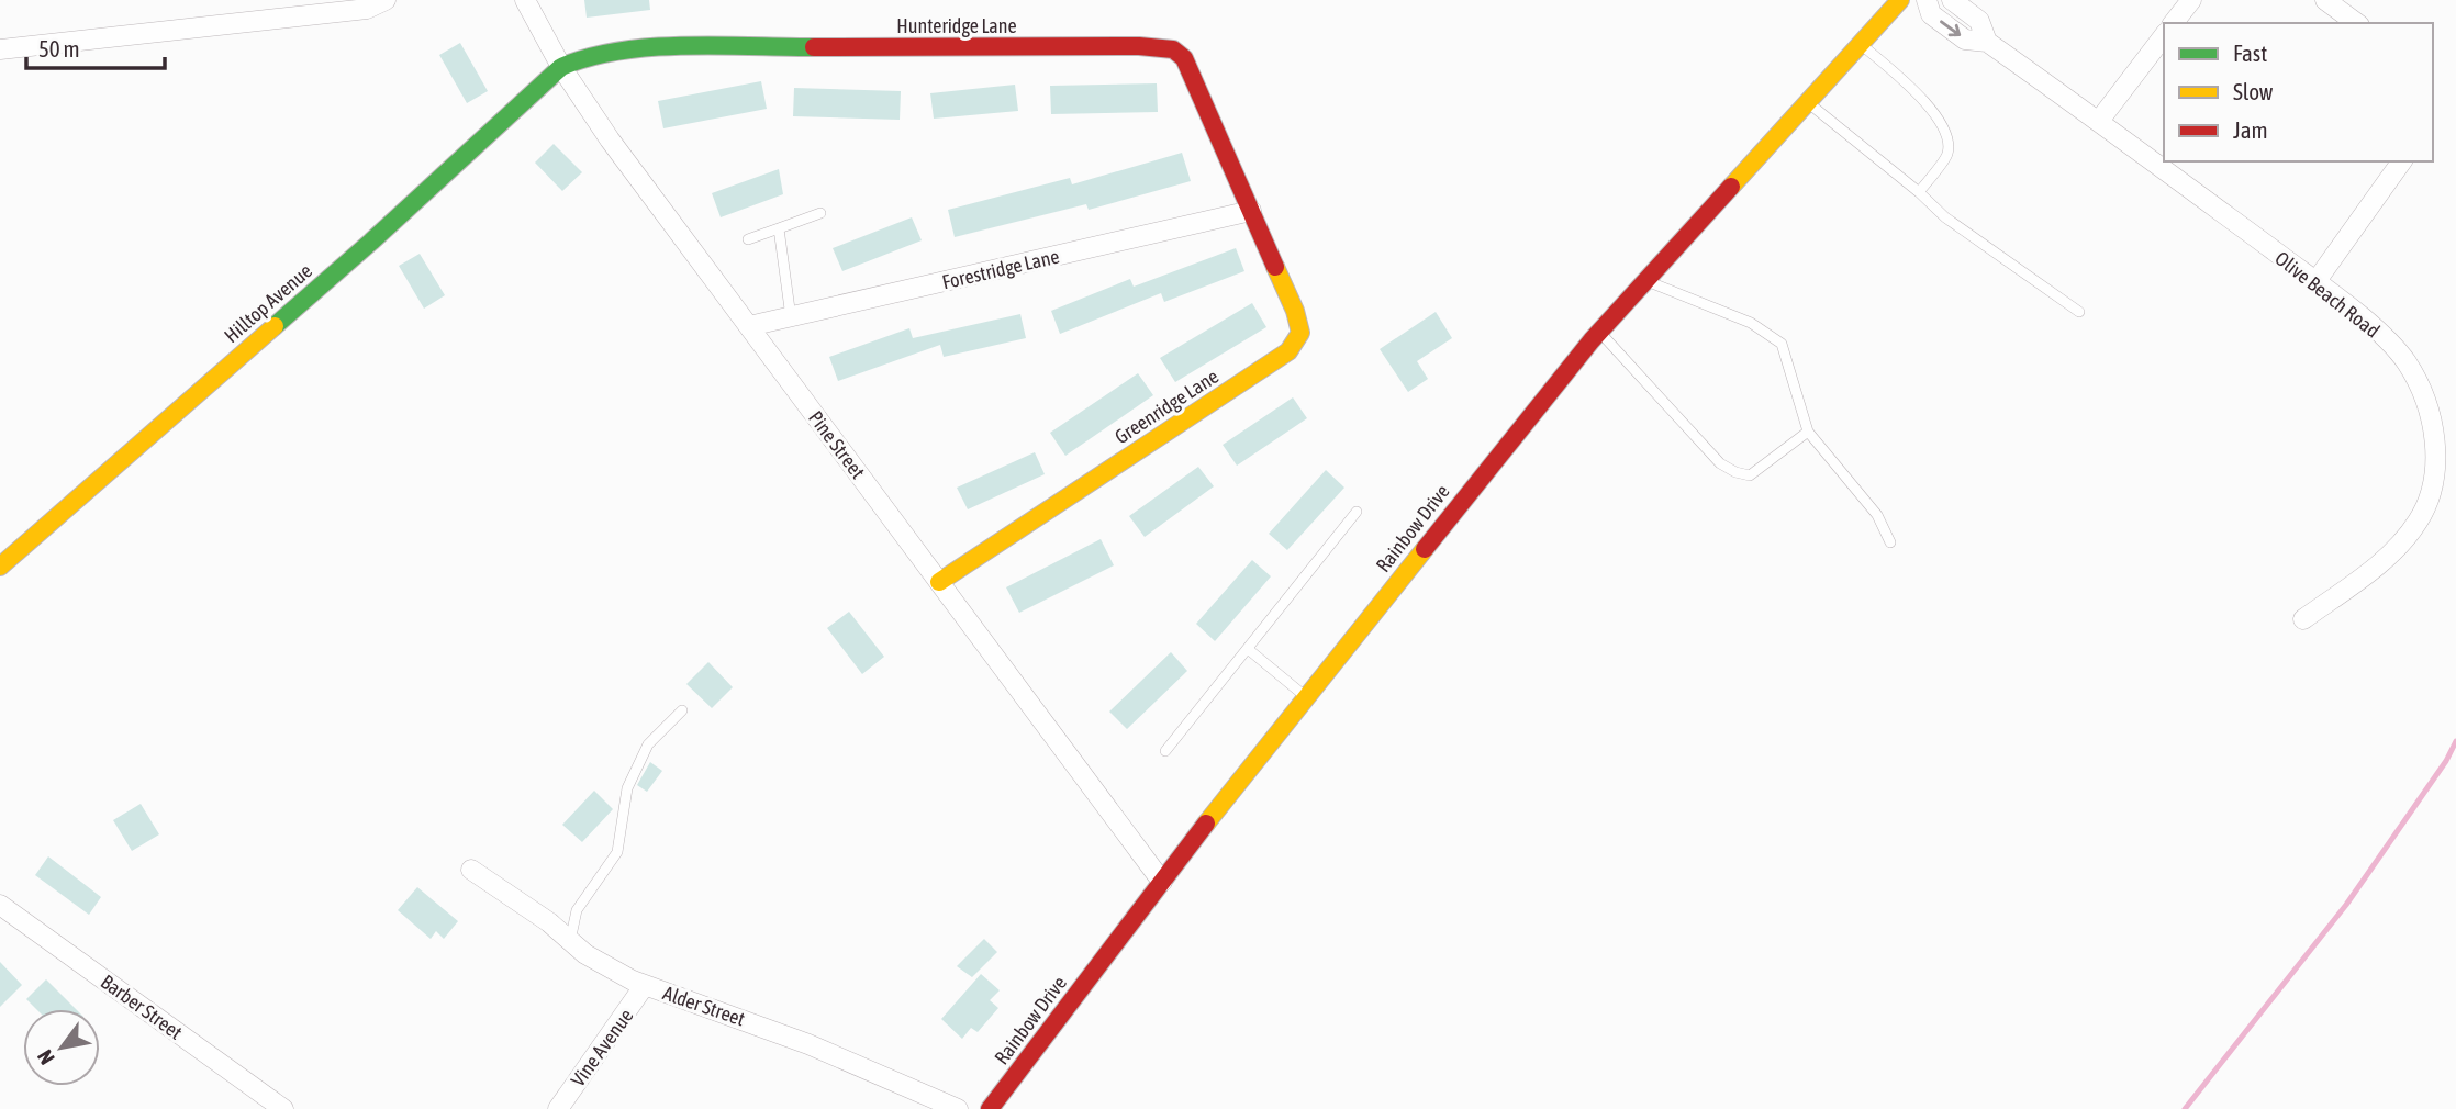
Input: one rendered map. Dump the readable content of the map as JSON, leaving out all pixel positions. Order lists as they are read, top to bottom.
{
  "streets": {
    "street": [
      "Hunteridge Lane",
      "Forestridge Lane",
      "Olive Beach Road",
      "Hilltop Avenue",
      "Greenridge Lane",
      "Pine Street",
      "Rainbow Drive",
      "Alder Street",
      "Barber Street",
      "Vine Avenue"
    ]
  },
  "crossings": [
    ["Hunteridge Lane", "Forestridge Lane"],
    ["Hunteridge Lane", "Hilltop Avenue"],
    ["Hunteridge Lane", "Greenridge Lane"],
    ["Hunteridge Lane", "Pine Street"],
    ["Forestridge Lane", "Greenridge Lane"],
    ["Forestridge Lane", "Pine Street"],
    ["Hilltop Avenue", "Pine Street"],
    ["Greenridge Lane", "Pine Street"],
    ["Pine Street", "Rainbow Drive"],
    ["Alder Street", "Vine Avenue"]
  ],
  "legend": ["Fast", "Slow", "Jam"],
  "scale_bar": "50 m",
  "north": "bottom left"
}
